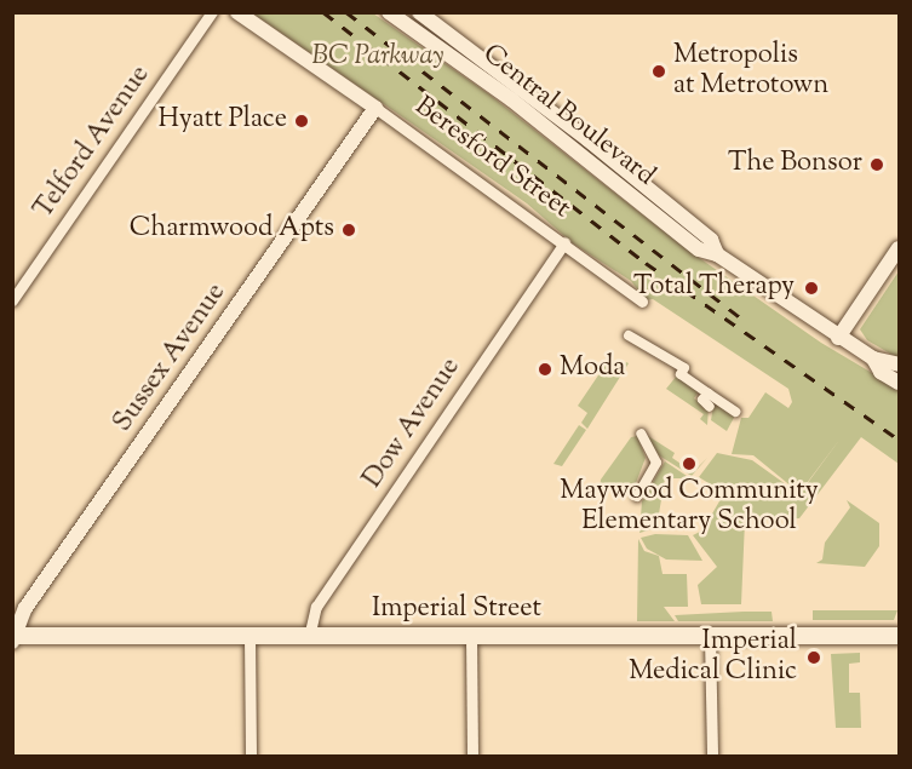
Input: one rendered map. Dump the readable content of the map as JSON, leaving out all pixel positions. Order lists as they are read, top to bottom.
{
  "streets": {
    "main road": ["Imperial Street"],
    "street": [
      "Central Boulevard",
      "Telford Avenue",
      "Beresford Street",
      "Sussex Avenue",
      "Dow Avenue"
    ]
  },
  "crossings": [
    ["Beresford Street", "Sussex Avenue"],
    ["Beresford Street", "Dow Avenue"],
    ["Sussex Avenue", "Imperial Street"],
    ["Dow Avenue", "Imperial Street"]
  ],
  "parks": ["BC Parkway"],
  "places": [
    "Metropolis at Metrotown",
    "Hyatt Place",
    "The Bonsor",
    "Charmwood Apts",
    "Total Therapy",
    "Moda",
    "Maywood Community Elementary School",
    "Imperial Medical Clinic"
  ]
}
